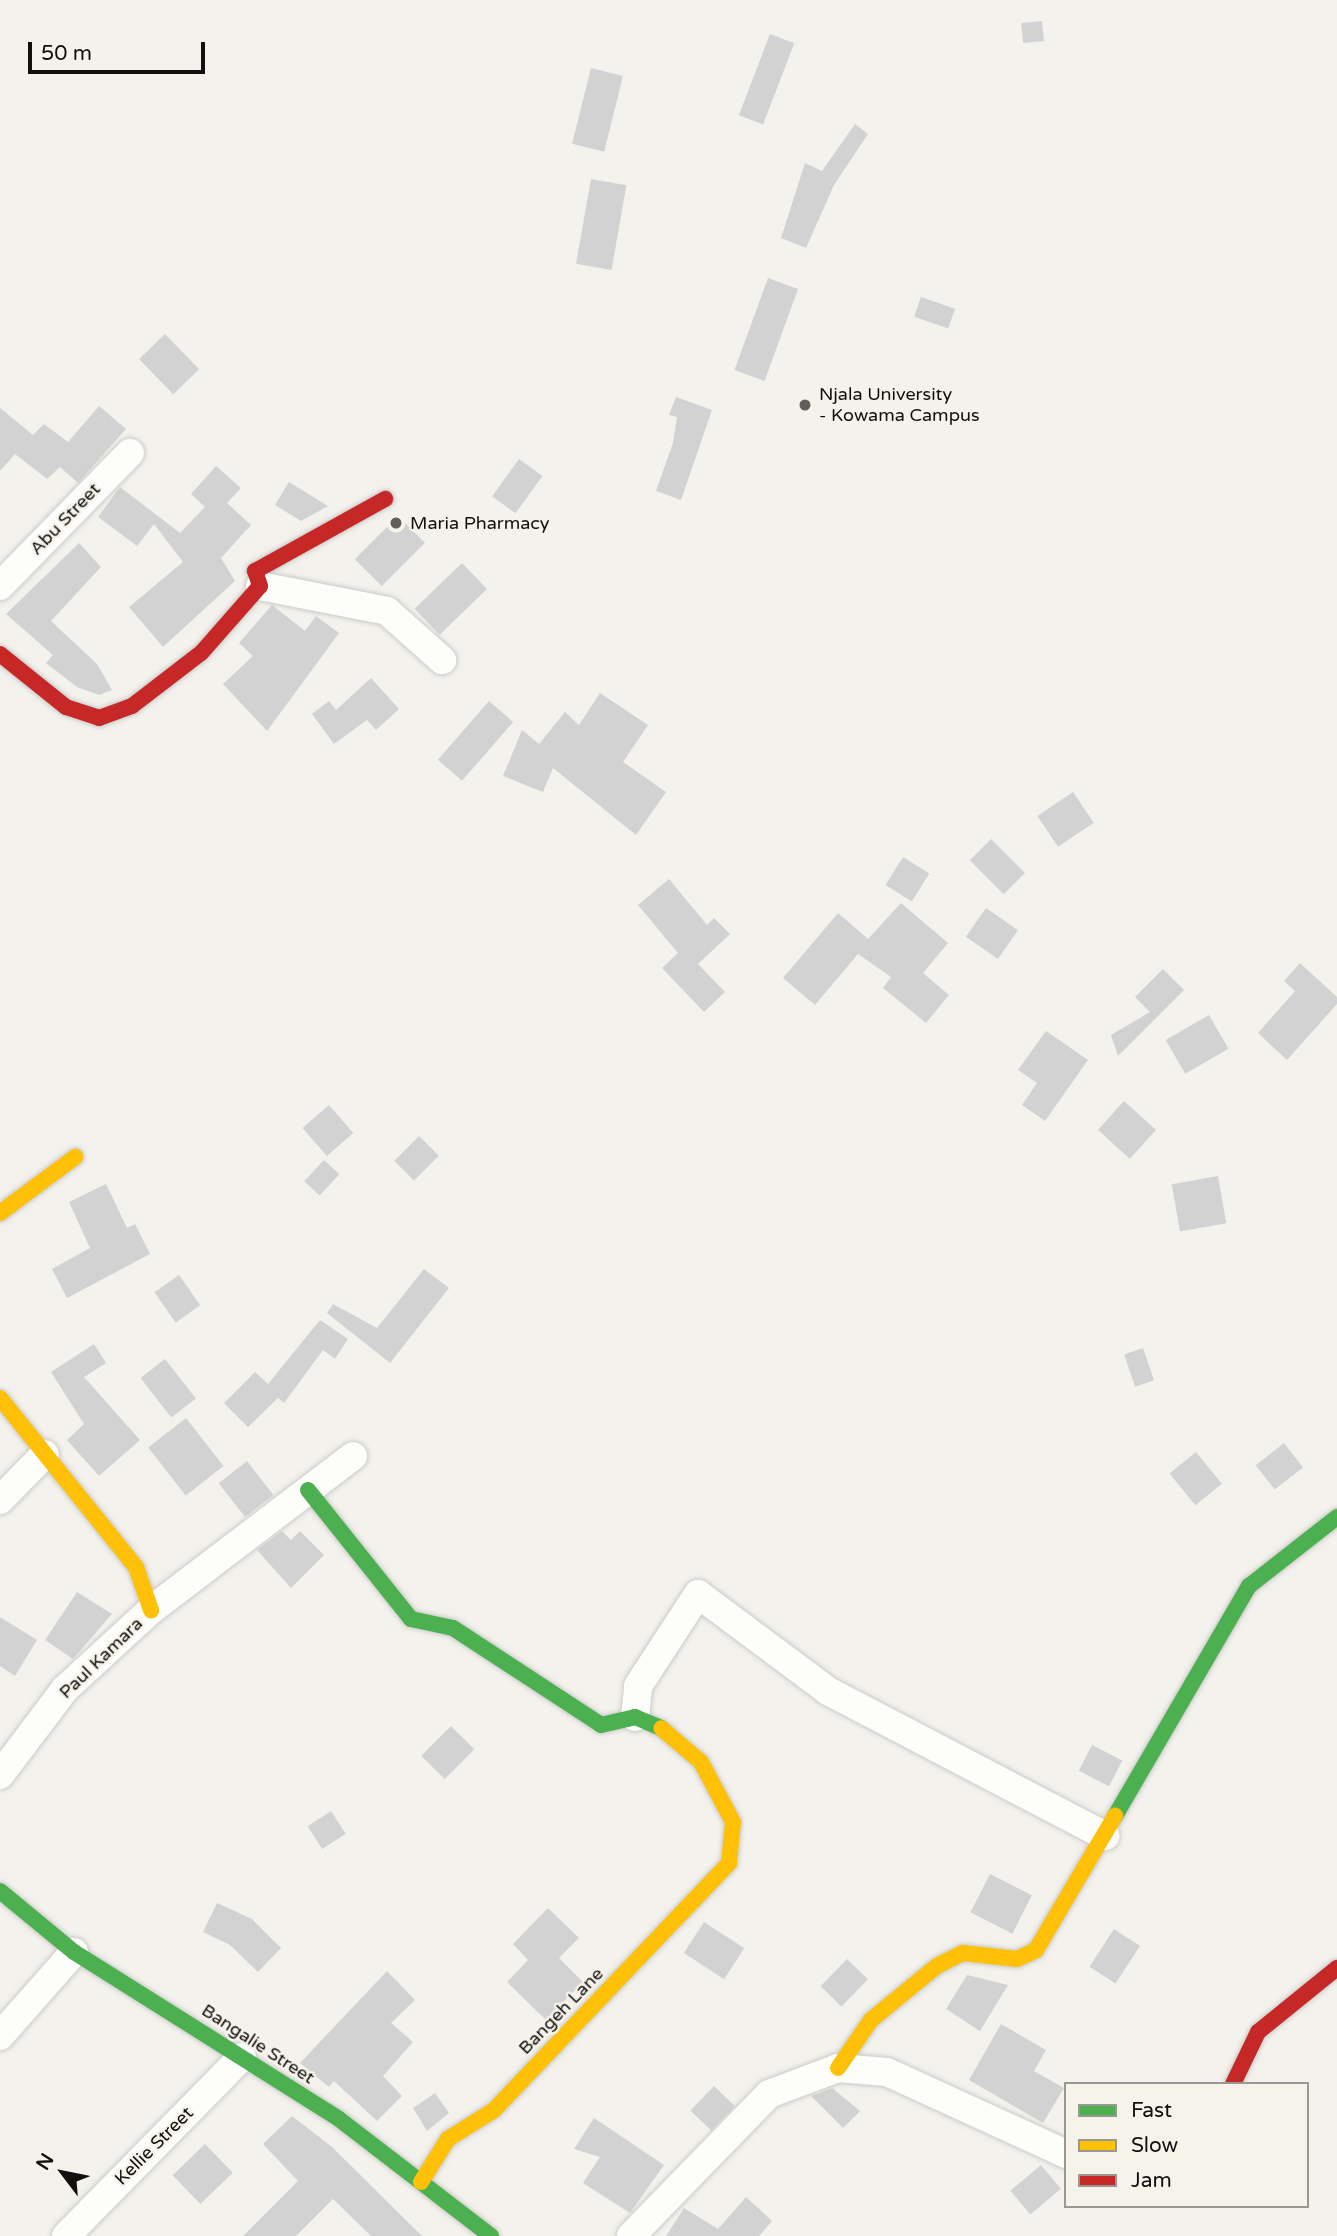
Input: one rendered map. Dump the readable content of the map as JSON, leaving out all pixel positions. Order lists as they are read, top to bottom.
{
  "streets": {
    "street": [
      "Abu Street",
      "Paul Kamara",
      "Bangeh Lane",
      "Bangalie Street",
      "Kellie Street"
    ]
  },
  "crossings": [
    ["Bangeh Lane", "Bangalie Street"],
    ["Bangalie Street", "Kellie Street"]
  ],
  "places": ["Njala University - Kowama Campus", "Maria Pharmacy"],
  "legend": ["Fast", "Slow", "Jam"],
  "scale_bar": "50 m",
  "north": "top left"
}
